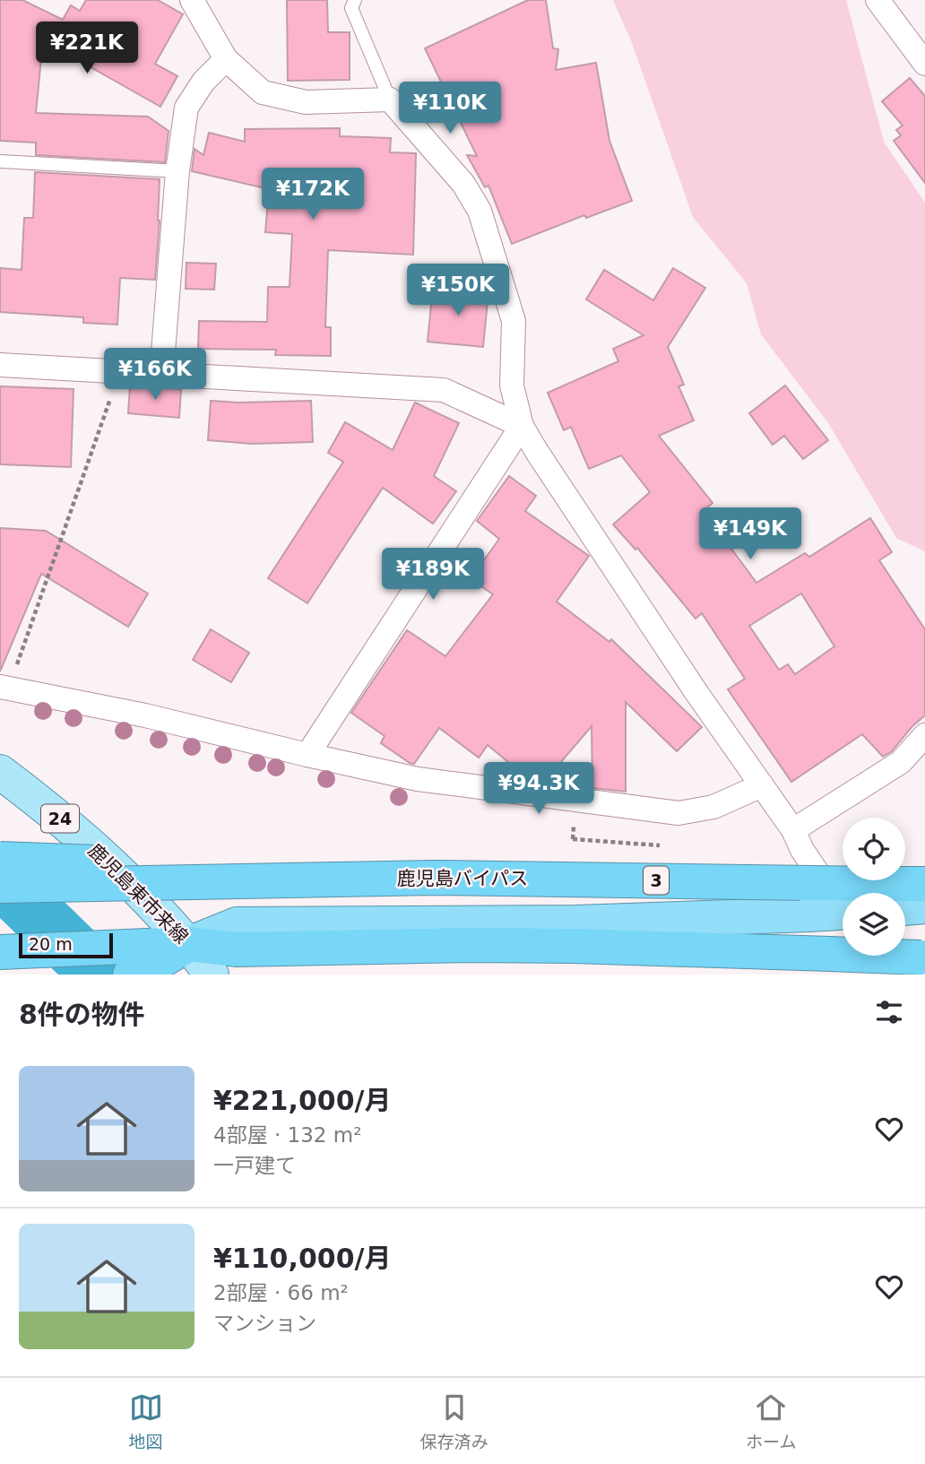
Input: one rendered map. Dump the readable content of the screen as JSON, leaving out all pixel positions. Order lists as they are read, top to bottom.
{
  "streets": {
    "highway": ["鹿児島バイパス", "3"],
    "main road": ["24", "鹿児島東市来線"]
  },
  "scale_bar": "20 m",
  "page": {
    "price": [
      "¥221K",
      "¥110K",
      "¥172K",
      "¥150K",
      "¥166K",
      "¥149K",
      "¥189K",
      "¥94.3K"
    ],
    "scale": "20 m",
    "heading": "8件の物件",
    "list": [
      {
        "name": "¥221,000/月",
        "note": "4部屋 · 132 m² · 一戸建て"
      },
      {
        "name": "¥110,000/月",
        "note": "2部屋 · 66 m² · マンション"
      }
    ],
    "tabs": ["地図", "保存済み", "ホーム"]
  }
}
